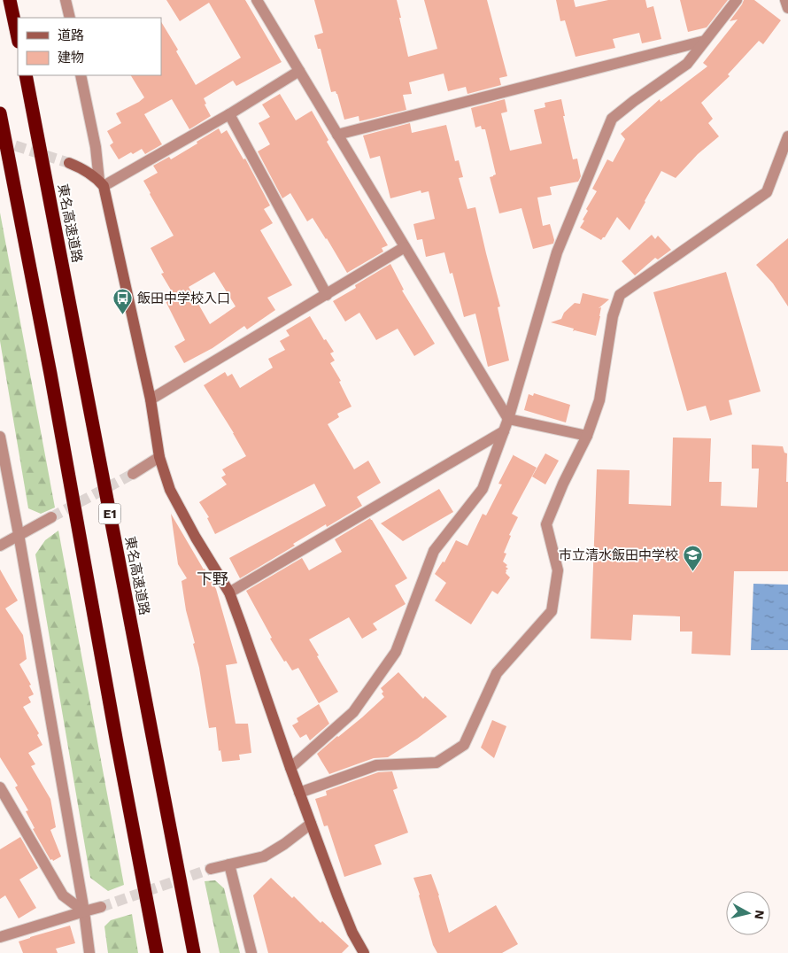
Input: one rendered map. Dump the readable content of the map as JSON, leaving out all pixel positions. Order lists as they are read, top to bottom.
{
  "streets": {
    "highway": ["東名高速道路", "E1"]
  },
  "districts": ["下野"],
  "places": {
    "bus stop": ["飯田中学校入口"],
    "school or university": ["市立清水飯田中学校"]
  },
  "legend": ["道路", "建物"],
  "north": "right"
}
